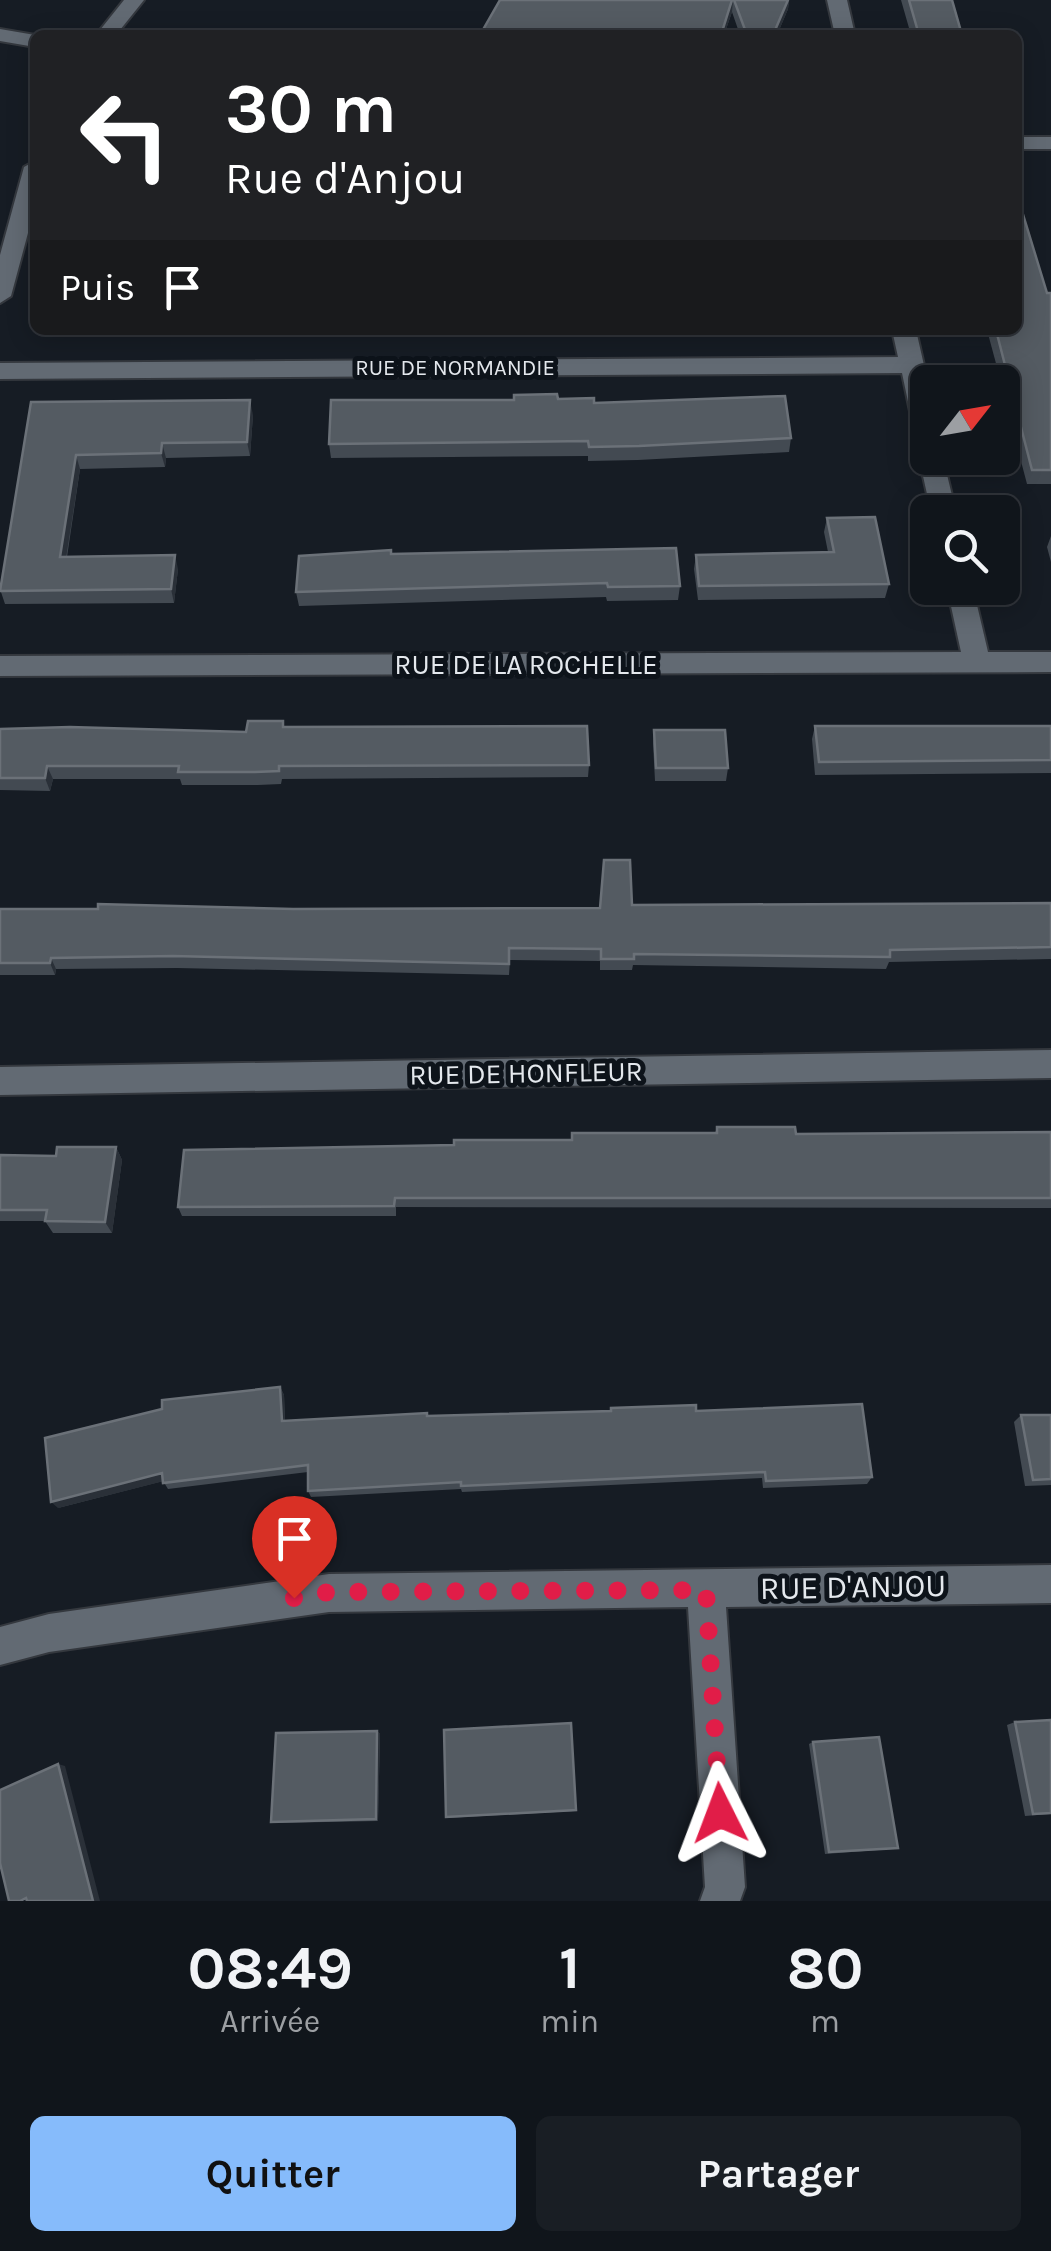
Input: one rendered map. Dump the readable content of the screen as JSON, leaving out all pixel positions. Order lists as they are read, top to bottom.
{
  "streets": {
    "street": [
      "RUE DE NORMANDIE",
      "RUE DE LA ROCHELLE",
      "RUE DE HONFLEUR",
      "RUE D'ANJOU"
    ]
  },
  "north": "top right",
  "page": {
    "turn": ["30 m", "Rue d'Anjou"],
    "then": "Puis",
    "eta": [
      "08:49",
      "Arrivée",
      "1",
      "min",
      "80",
      "m"
    ],
    "buttons": ["Quitter", "Partager"]
  }
}
